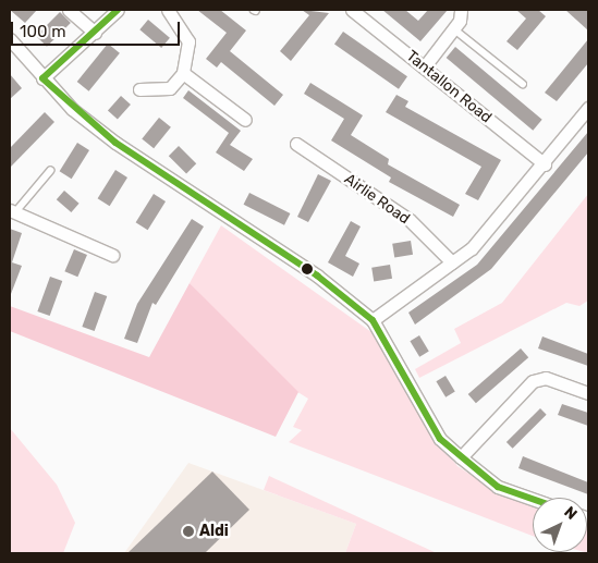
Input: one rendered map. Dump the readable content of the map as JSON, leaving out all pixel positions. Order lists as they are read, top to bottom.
{
  "streets": {
    "street": ["Tantallon Road", "Airlie Road"]
  },
  "places": ["Aldi"],
  "scale_bar": "100 m",
  "north": "top right"
}
